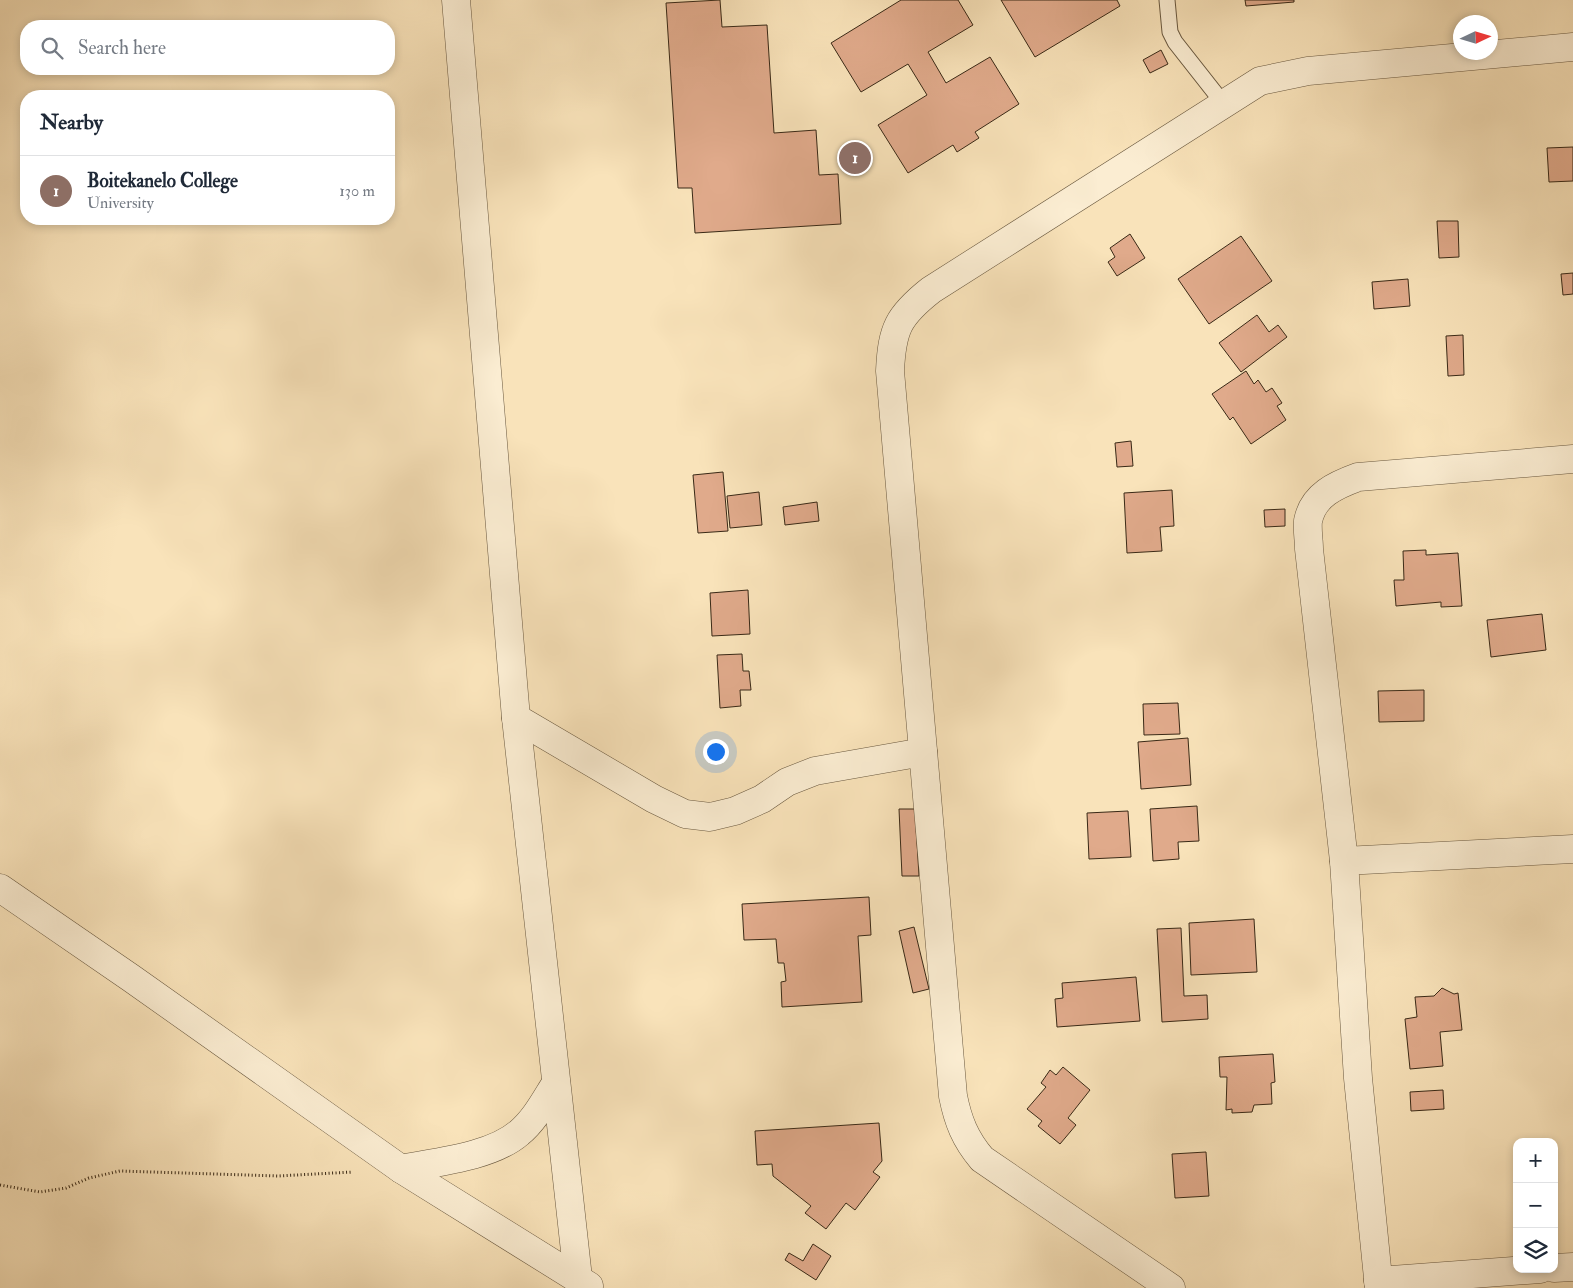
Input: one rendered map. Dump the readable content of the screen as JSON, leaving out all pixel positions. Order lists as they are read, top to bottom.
{
  "north": "right",
  "page": {
    "search": "Search here",
    "heading": "Nearby",
    "pins": "1",
    "list": [
      {
        "mark": "1",
        "name": "Boitekanelo College",
        "note": "University",
        "value": "130 m"
      }
    ],
    "map_buttons": ["+", "−"]
  }
}
